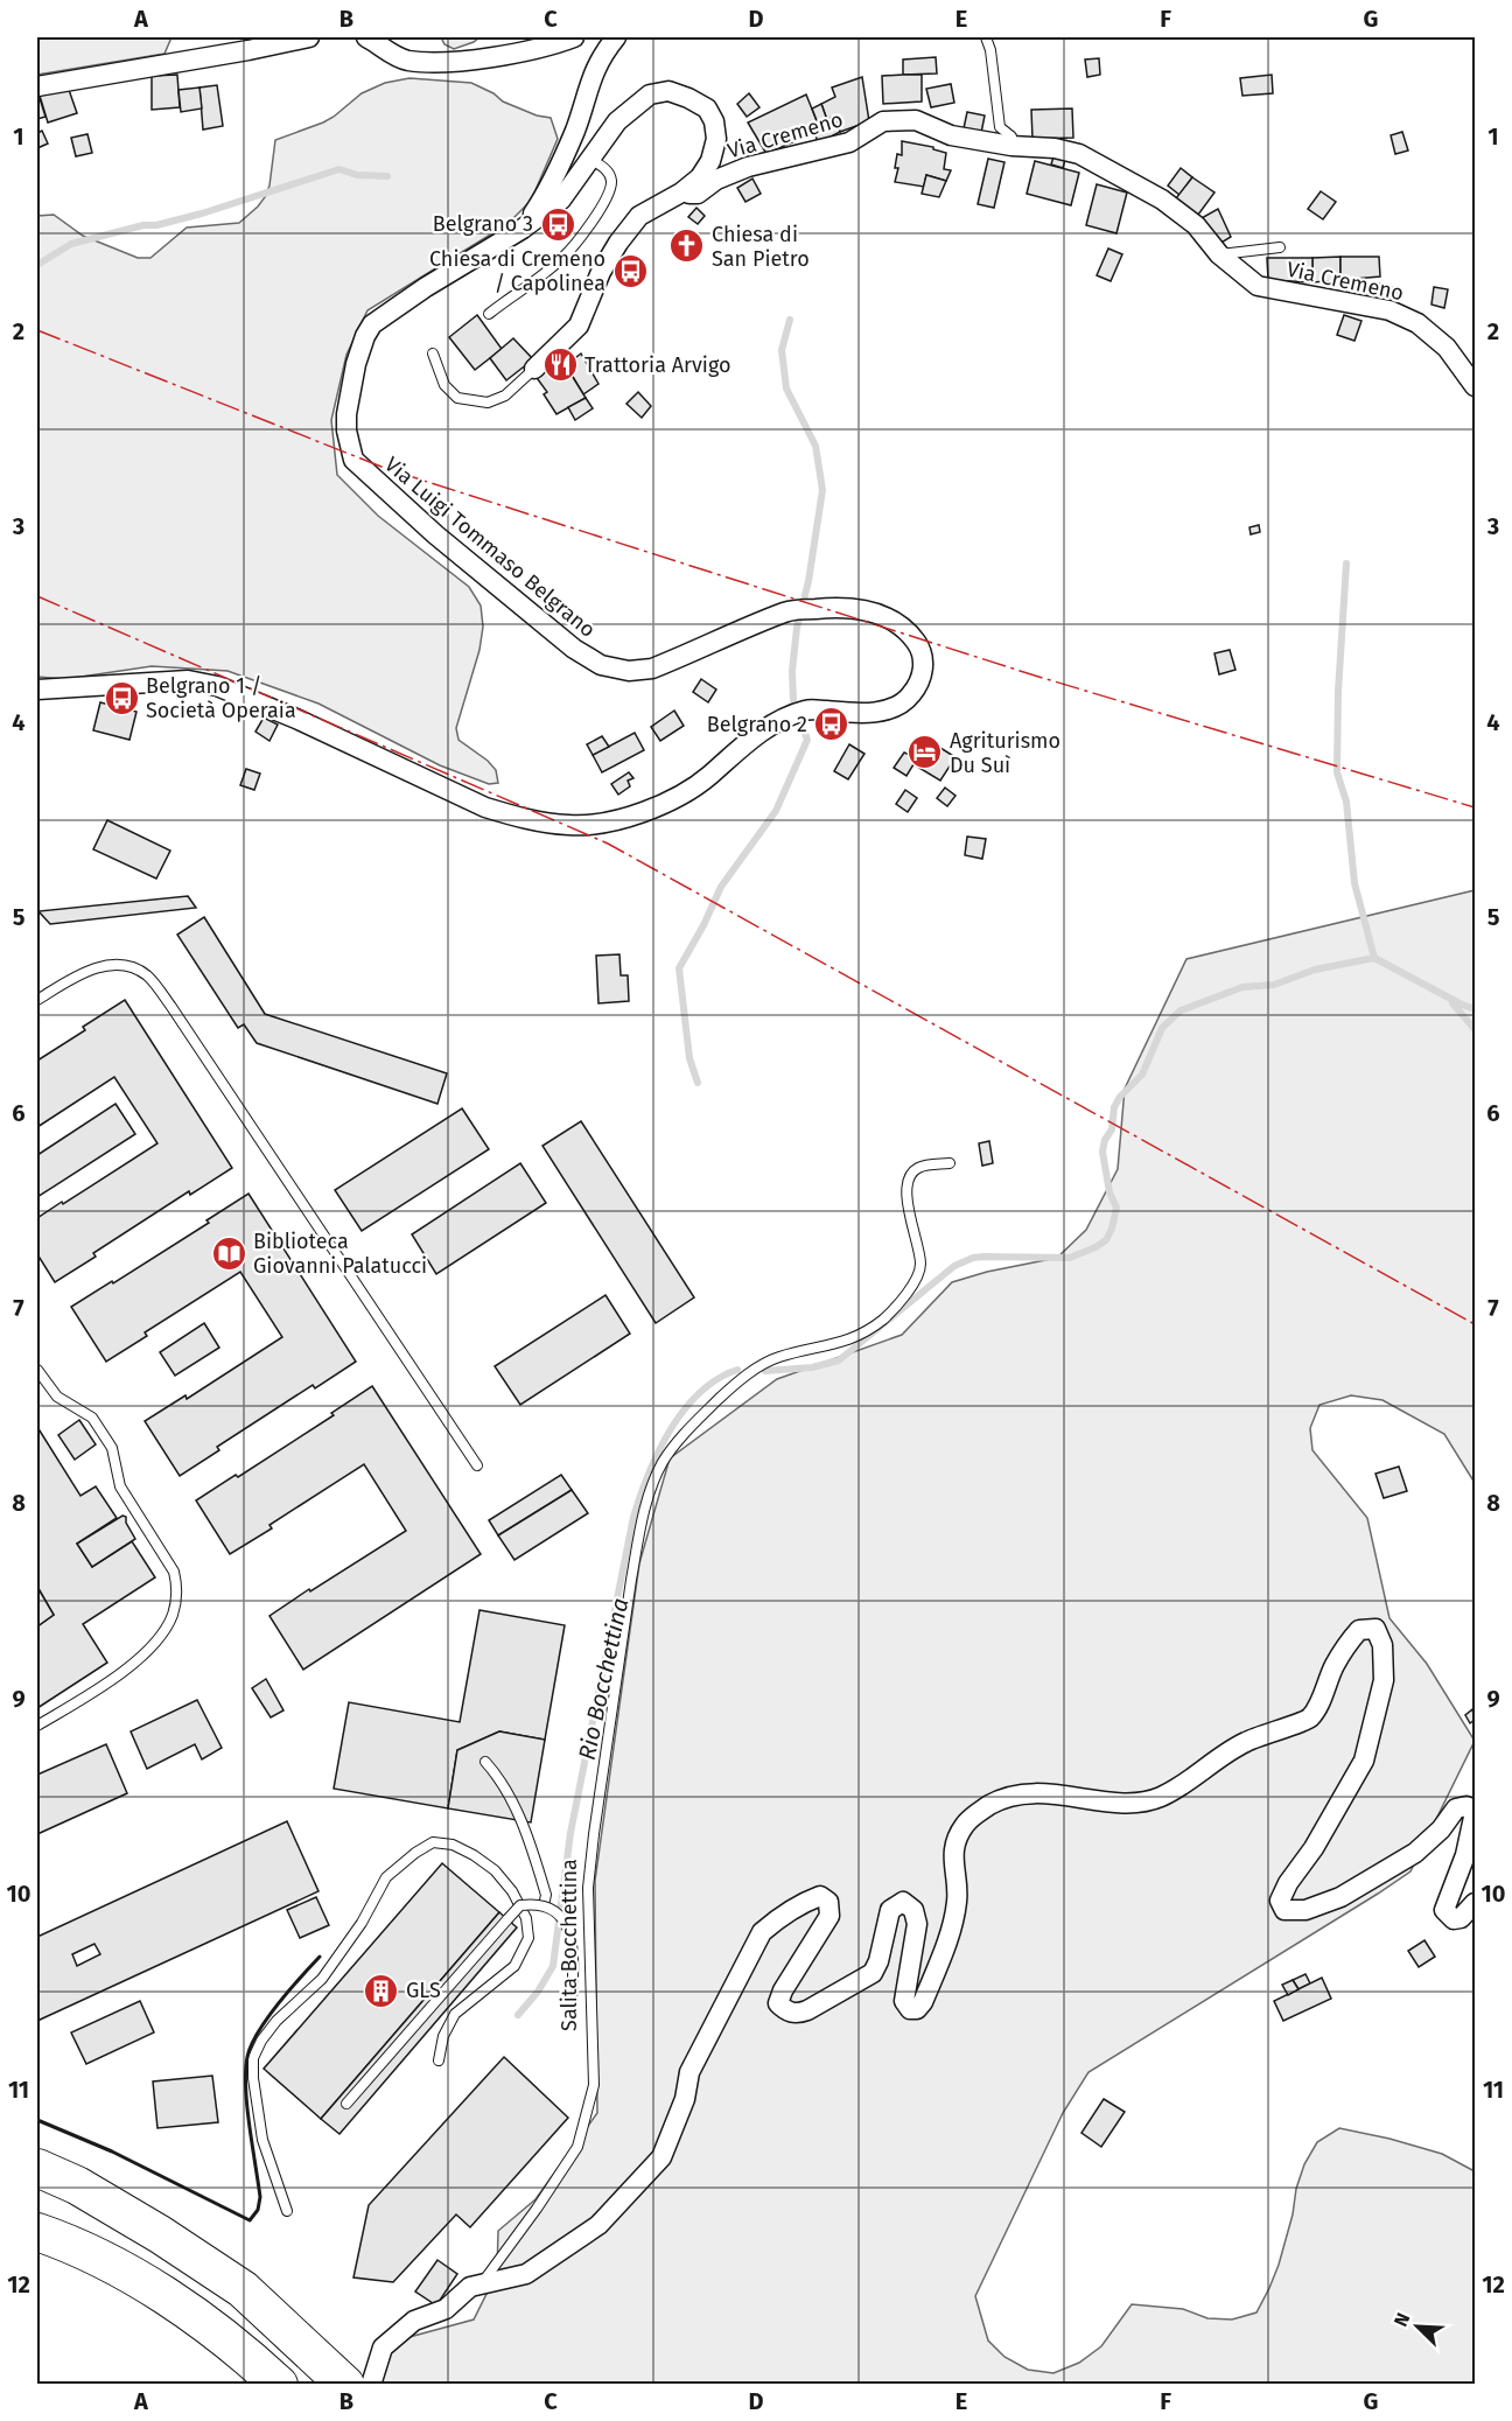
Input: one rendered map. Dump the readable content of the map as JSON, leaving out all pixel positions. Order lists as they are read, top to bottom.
{
  "streets": {
    "street": ["Via Cremeno", "Via Luigi Tommaso Belgrano", "Salita Bocchettina"]
  },
  "crossings": [
    ["Via Cremeno", "Via Luigi Tommaso Belgrano"]
  ],
  "water": ["Rio Bocchettina"],
  "places": {
    "bus stop": [
      "Belgrano 3",
      "Chiesa di Cremeno / Capolinea",
      "Belgrano 1 / Società Operaia",
      "Belgrano 2"
    ],
    "church": ["Chiesa di San Pietro"],
    "restaurant": ["Trattoria Arvigo"],
    "hotel": ["Agriturismo Du Suì"],
    "library": ["Biblioteca Giovanni Palatucci"],
    "building": ["GLS"]
  },
  "north": "top left",
  "grid": {
    "columns": [
      "A",
      "B",
      "C",
      "D",
      "E",
      "F",
      "G"
    ],
    "rows": [
      "1",
      "2",
      "3",
      "4",
      "5",
      "6",
      "7",
      "8",
      "9",
      "10",
      "11",
      "12"
    ]
  }
}
